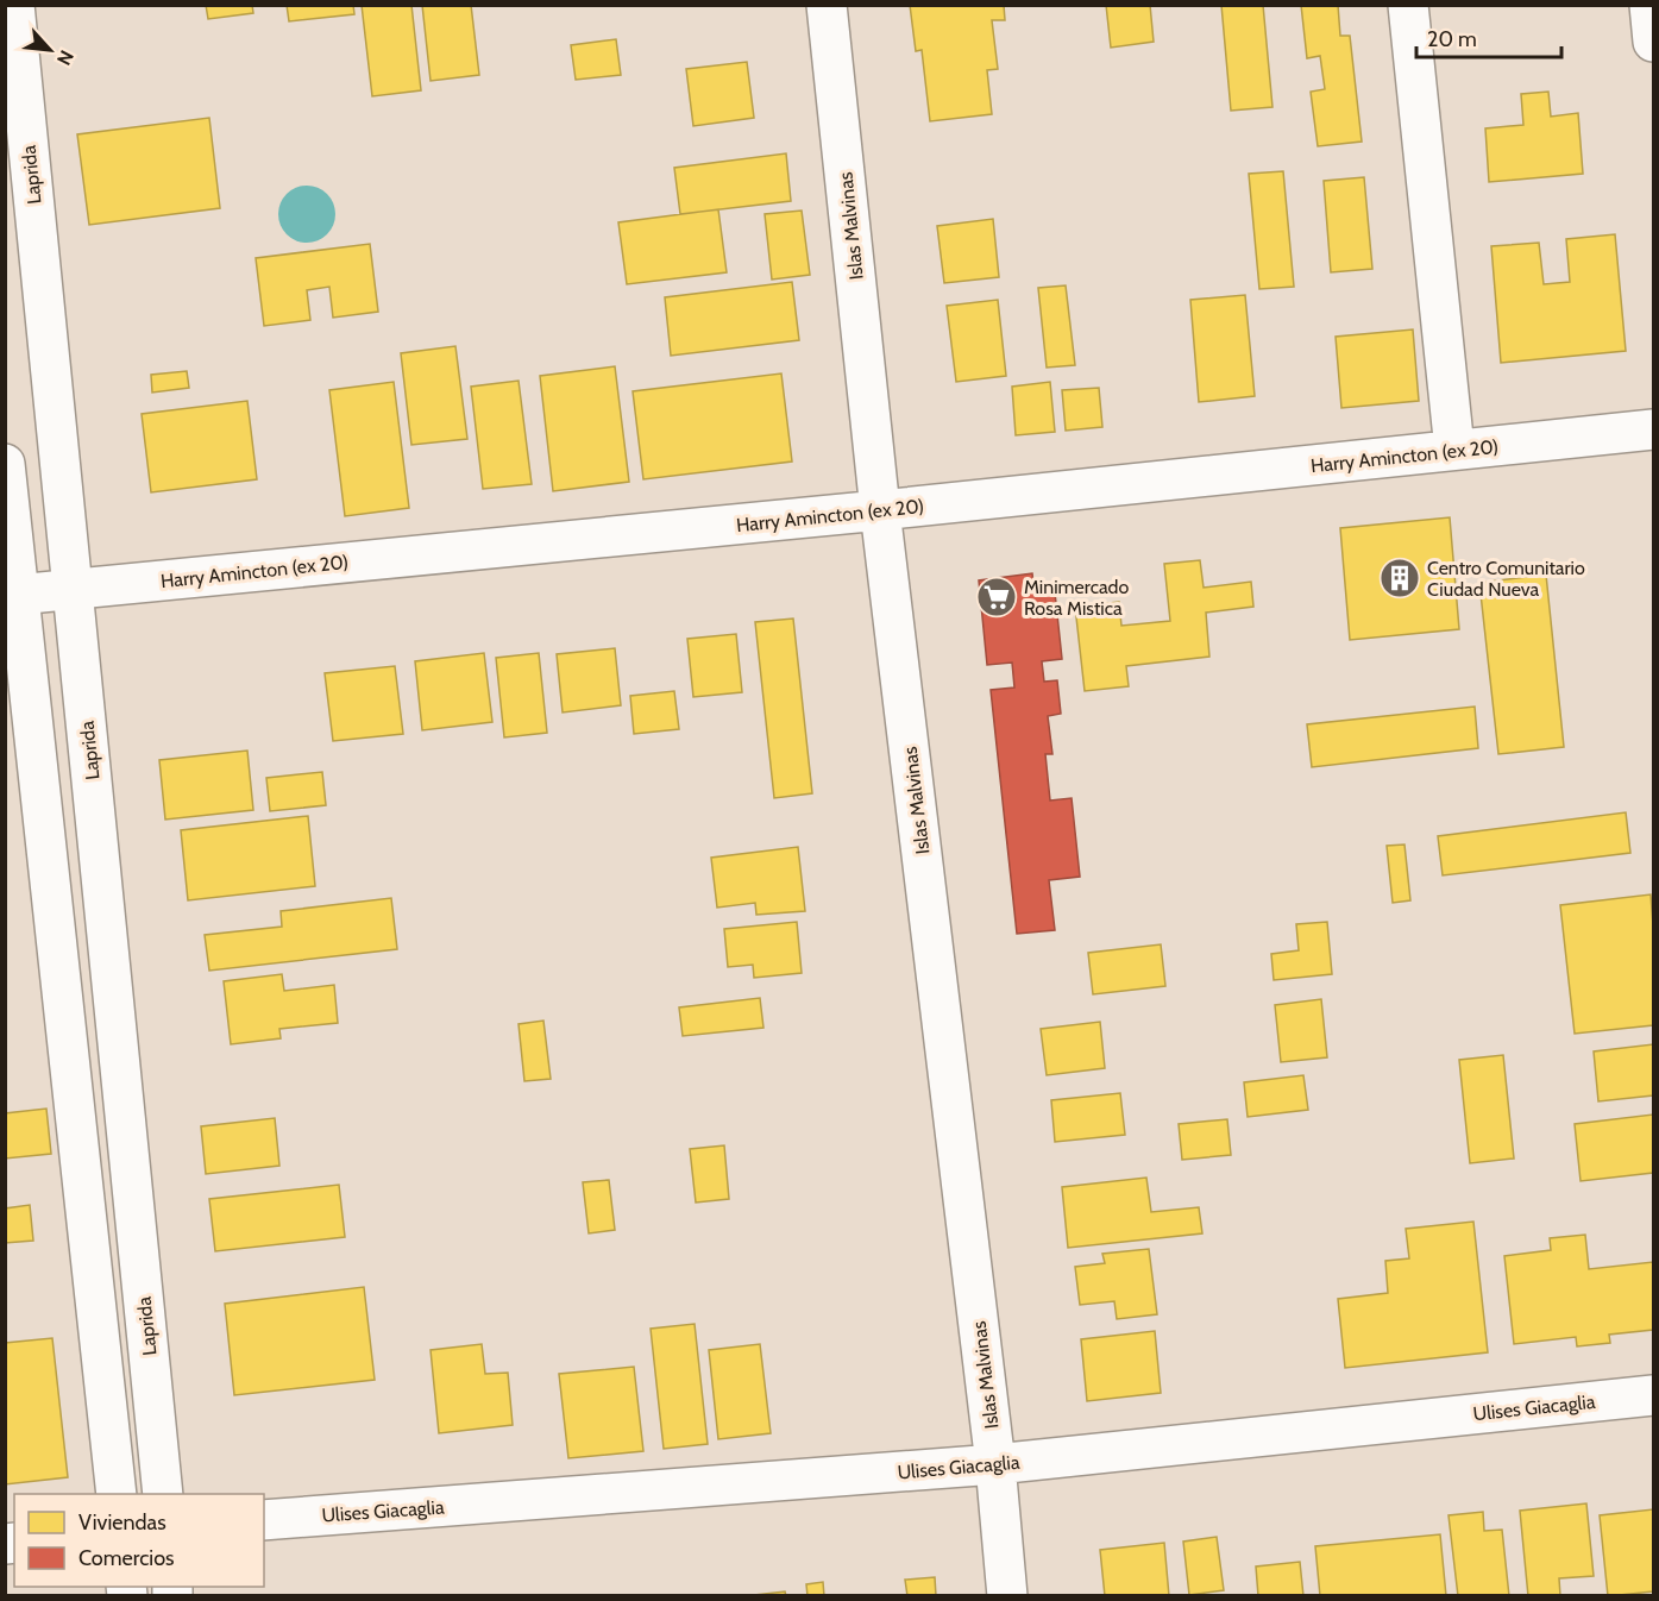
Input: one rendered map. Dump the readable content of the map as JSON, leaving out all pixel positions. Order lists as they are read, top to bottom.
{
  "streets": {
    "street": [
      "Laprida",
      "Islas Malvinas",
      "Harry Amincton (ex 20)",
      "Ulises Giacaglia"
    ]
  },
  "crossings": [
    ["Laprida", "Harry Amincton (ex 20)"],
    ["Islas Malvinas", "Harry Amincton (ex 20)"],
    ["Islas Malvinas", "Ulises Giacaglia"]
  ],
  "places": {
    "building": ["Centro Comunitario Ciudad Nueva"],
    "supermarket": ["Minimercado Rosa Mistica"]
  },
  "legend": ["Viviendas", "Comercios"],
  "scale_bar": "20 m",
  "north": "bottom right"
}
